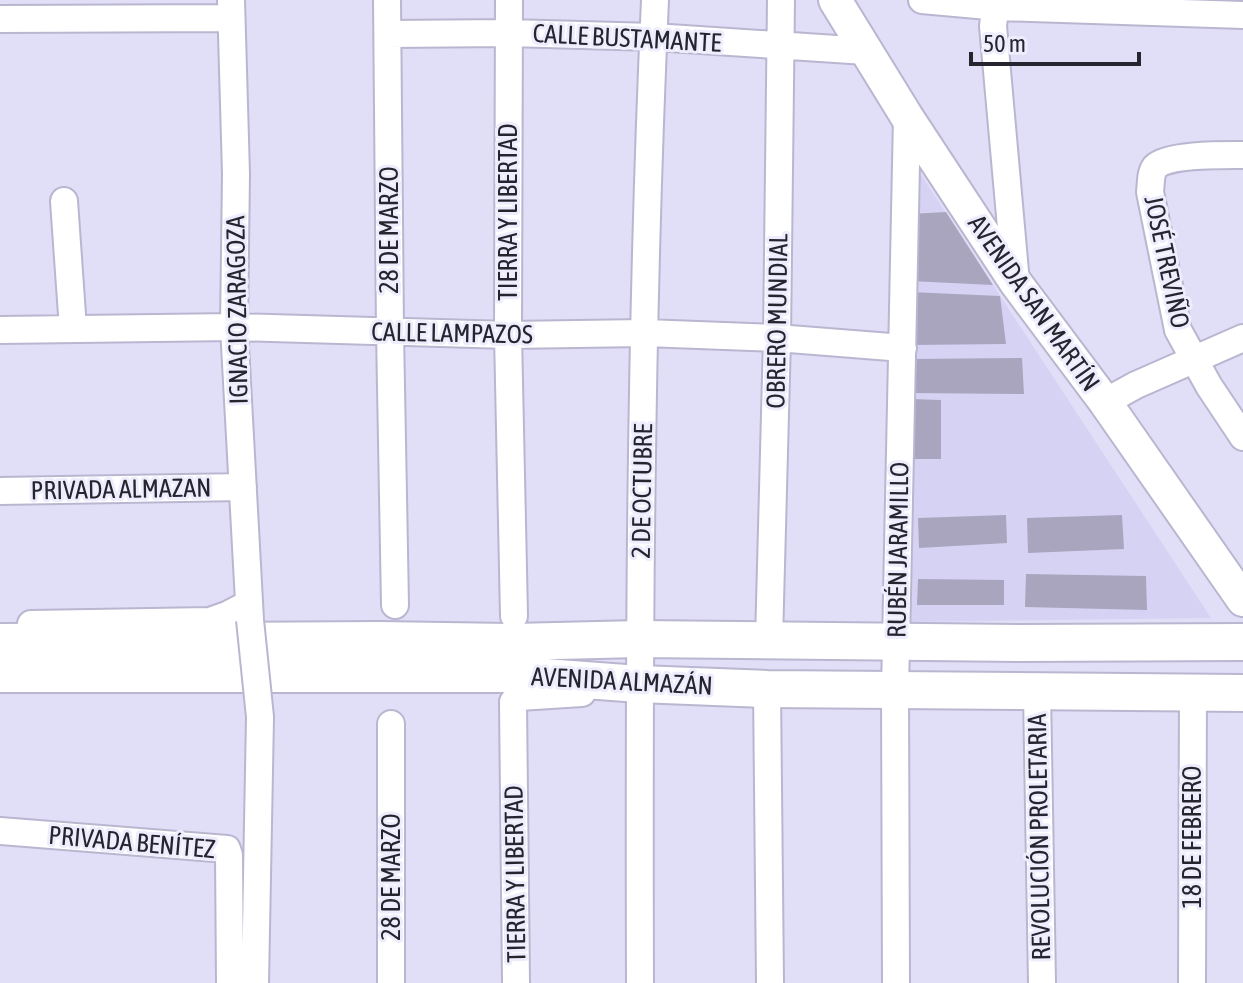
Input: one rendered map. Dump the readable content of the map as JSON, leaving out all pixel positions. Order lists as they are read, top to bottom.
{
  "streets": {
    "main road": ["AVENIDA ALMAZÁN"],
    "street": [
      "CALLE BUSTAMANTE",
      "TIERRA Y LIBERTAD",
      "28 DE MARZO",
      "JOSÉ TREVIÑO",
      "AVENIDA SAN MARTÍN",
      "IGNACIO ZARAGOZA",
      "OBRERO MUNDIAL",
      "CALLE LAMPAZOS",
      "PRIVADA ALMAZAN",
      "2 DE OCTUBRE",
      "RUBÉN JARAMILLO",
      "REVOLUCIÓN PROLETARIA",
      "18 DE FEBRERO",
      "PRIVADA BENÍTEZ"
    ]
  },
  "crossings": [
    ["CALLE BUSTAMANTE", "TIERRA Y LIBERTAD"],
    ["CALLE BUSTAMANTE", "28 DE MARZO"],
    ["CALLE BUSTAMANTE", "AVENIDA SAN MARTÍN"],
    ["CALLE BUSTAMANTE", "OBRERO MUNDIAL"],
    ["CALLE BUSTAMANTE", "2 DE OCTUBRE"],
    ["TIERRA Y LIBERTAD", "CALLE LAMPAZOS"],
    ["TIERRA Y LIBERTAD", "2 DE OCTUBRE"],
    ["TIERRA Y LIBERTAD", "AVENIDA ALMAZÁN"],
    ["28 DE MARZO", "CALLE LAMPAZOS"],
    ["AVENIDA SAN MARTÍN", "RUBÉN JARAMILLO"],
    ["IGNACIO ZARAGOZA", "CALLE LAMPAZOS"],
    ["IGNACIO ZARAGOZA", "PRIVADA ALMAZAN"],
    ["OBRERO MUNDIAL", "CALLE LAMPAZOS"],
    ["OBRERO MUNDIAL", "AVENIDA ALMAZÁN"],
    ["CALLE LAMPAZOS", "2 DE OCTUBRE"],
    ["CALLE LAMPAZOS", "RUBÉN JARAMILLO"],
    ["2 DE OCTUBRE", "AVENIDA ALMAZÁN"],
    ["RUBÉN JARAMILLO", "AVENIDA ALMAZÁN"],
    ["AVENIDA ALMAZÁN", "REVOLUCIÓN PROLETARIA"],
    ["AVENIDA ALMAZÁN", "18 DE FEBRERO"]
  ],
  "scale_bar": "50 m"
}
